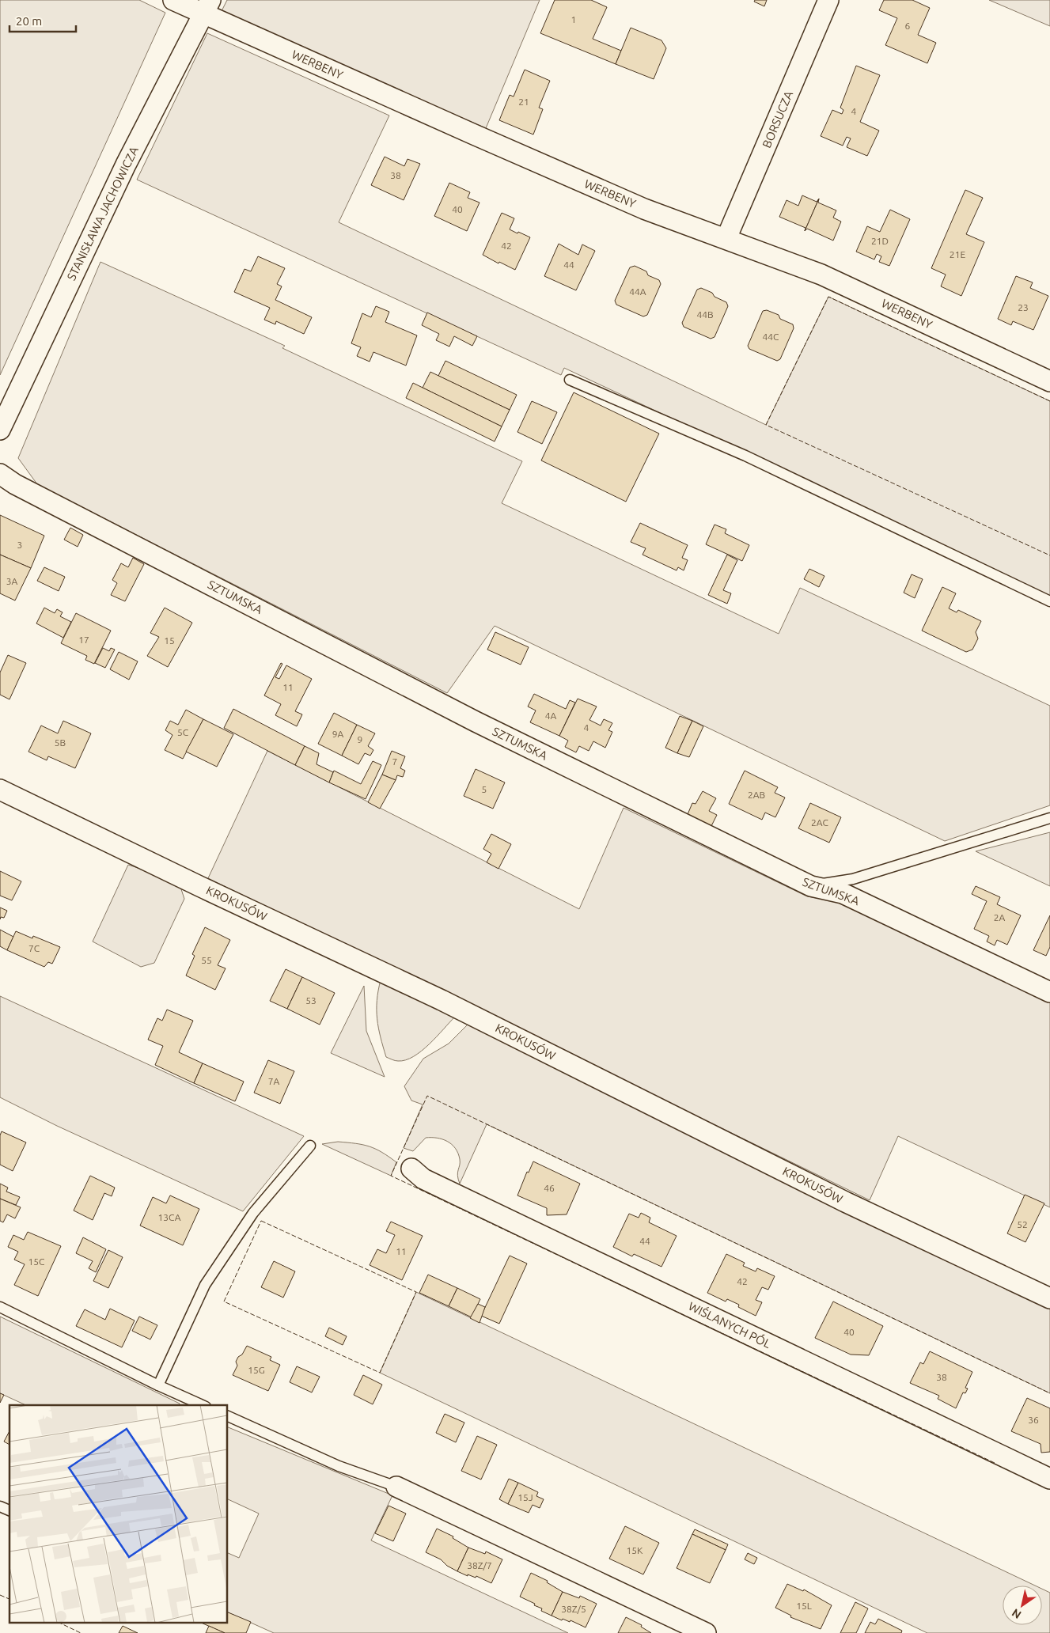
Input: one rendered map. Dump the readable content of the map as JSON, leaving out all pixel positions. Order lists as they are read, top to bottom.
{
  "streets": {
    "street": [
      "WERBENY",
      "BORSUCZA",
      "STANISŁAWA JACHOWICZA",
      "SZTUMSKA",
      "KROKUSÓW",
      "WIŚLANYCH PÓL"
    ]
  },
  "crossings": [
    ["WERBENY", "BORSUCZA"],
    ["WERBENY", "STANISŁAWA JACHOWICZA"]
  ],
  "house_numbers": [
    "1",
    "6",
    "21",
    "4",
    "38",
    "40",
    "21D",
    "42",
    "21E",
    "44",
    "44A",
    "23",
    "44B",
    "44C",
    "3",
    "3A",
    "17",
    "15",
    "11",
    "4A",
    "4",
    "5C",
    "9A",
    "9",
    "5B",
    "7",
    "5",
    "2AB",
    "2AC",
    "2A",
    "7C",
    "55",
    "53",
    "7A",
    "46",
    "13CA",
    "52",
    "44",
    "11",
    "15C",
    "42",
    "40",
    "15G",
    "38",
    "36",
    "15J",
    "15K",
    "38Z/7",
    "15L",
    "38Z/5"
  ],
  "scale_bar": "20 m",
  "north": "bottom left"
}
